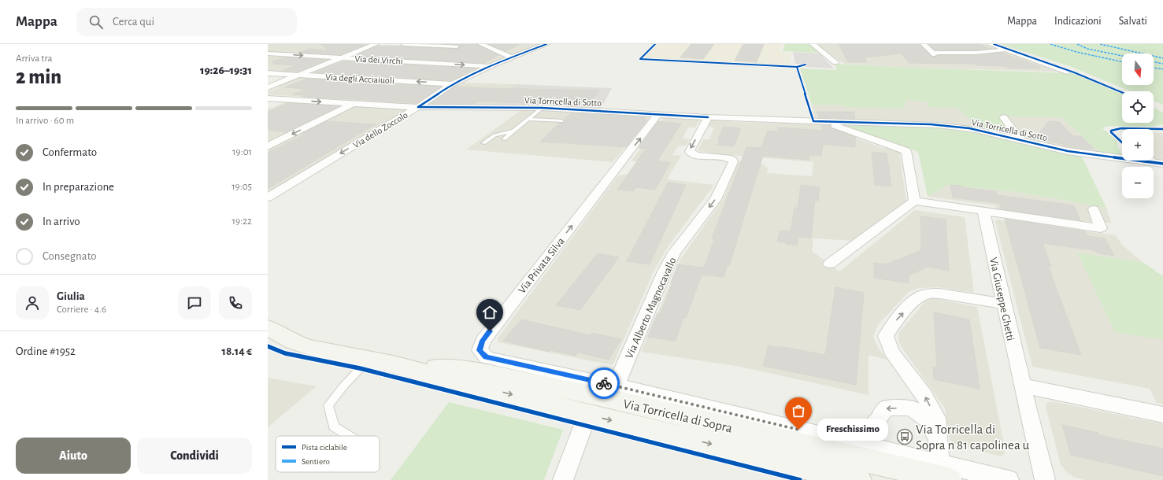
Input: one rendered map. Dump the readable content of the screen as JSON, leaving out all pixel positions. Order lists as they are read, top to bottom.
{
  "streets": {
    "street": [
      "Via dei Virchi",
      "Via degli Acciaiuoli",
      "Via Torricella di Sotto",
      "Via dello Zoccolo",
      "Via Privata Silva",
      "Via Giuseppe Ghetti",
      "Via Alberto Magnocavallo",
      "Via Torricella di Sopra"
    ]
  },
  "crossings": [
    ["Via dei Virchi", "Via dello Zoccolo"],
    ["Via degli Acciaiuoli", "Via dello Zoccolo"],
    ["Via Torricella di Sotto", "Via dello Zoccolo"],
    ["Via Torricella di Sotto", "Via Privata Silva"],
    ["Via Torricella di Sotto", "Via Alberto Magnocavallo"],
    ["Via Privata Silva", "Via Alberto Magnocavallo"],
    ["Via Privata Silva", "Via Torricella di Sopra"],
    ["Via Alberto Magnocavallo", "Via Torricella di Sopra"]
  ],
  "one_way": ["Via Alberto Magnocavallo"],
  "places": {
    "other": ["Freschissimo"],
    "bus stop": ["Via Torricella di Sopra n 81 capolinea u"]
  },
  "legend": ["Pista ciclabile", "Sentiero"],
  "north": "bottom",
  "page": {
    "header": "Mappa",
    "search": "Cerca qui",
    "nav": ["Mappa", "Indicazioni", "Salvati"],
    "heading": ["2 min", "Arriva tra", "19:26–19:31"],
    "panel": [
      "Giulia",
      "Corriere · 4.6",
      "Ordine #1952",
      "18.14 €"
    ],
    "map_buttons": ["+", "−"],
    "bar": "In arrivo · 60 m",
    "list": [
      ["Confermato", "19:01"],
      ["In preparazione", "19:05"],
      ["In arrivo", "19:22"],
      "Consegnato"
    ],
    "bubble": "Freschissimo",
    "buttons": ["Aiuto", "Condividi"]
  }
}
